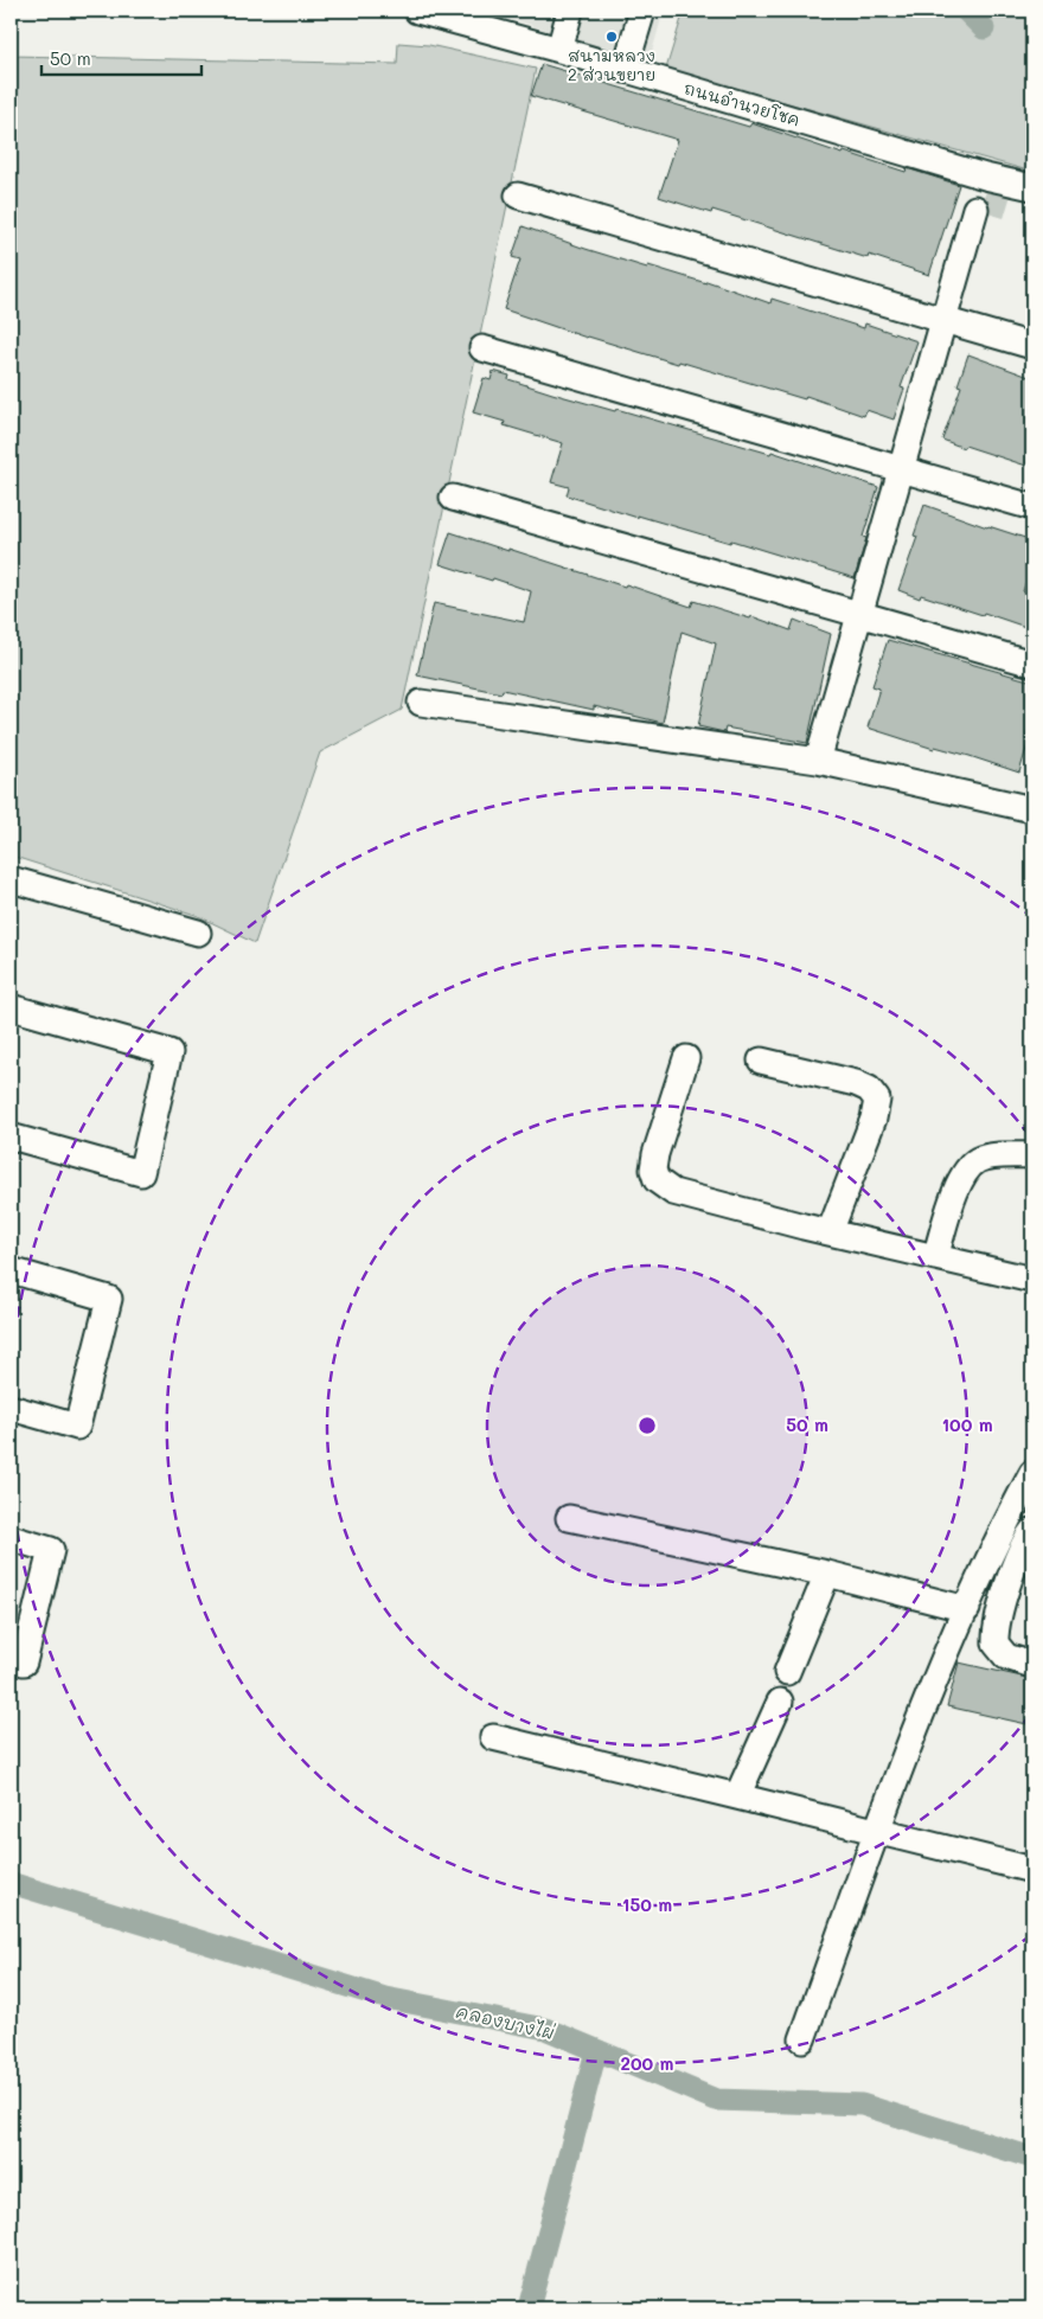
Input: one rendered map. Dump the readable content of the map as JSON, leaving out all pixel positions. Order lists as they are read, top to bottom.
{
  "streets": {
    "street": ["ถนนอำนวยโชค"]
  },
  "water": ["คลองบางไผ่"],
  "places": ["สนามหลวง 2 ส่วนขยาย"],
  "scale_bar": "50 m",
  "rings": [
    "50 m",
    "100 m",
    "150 m",
    "200 m"
  ]
}
